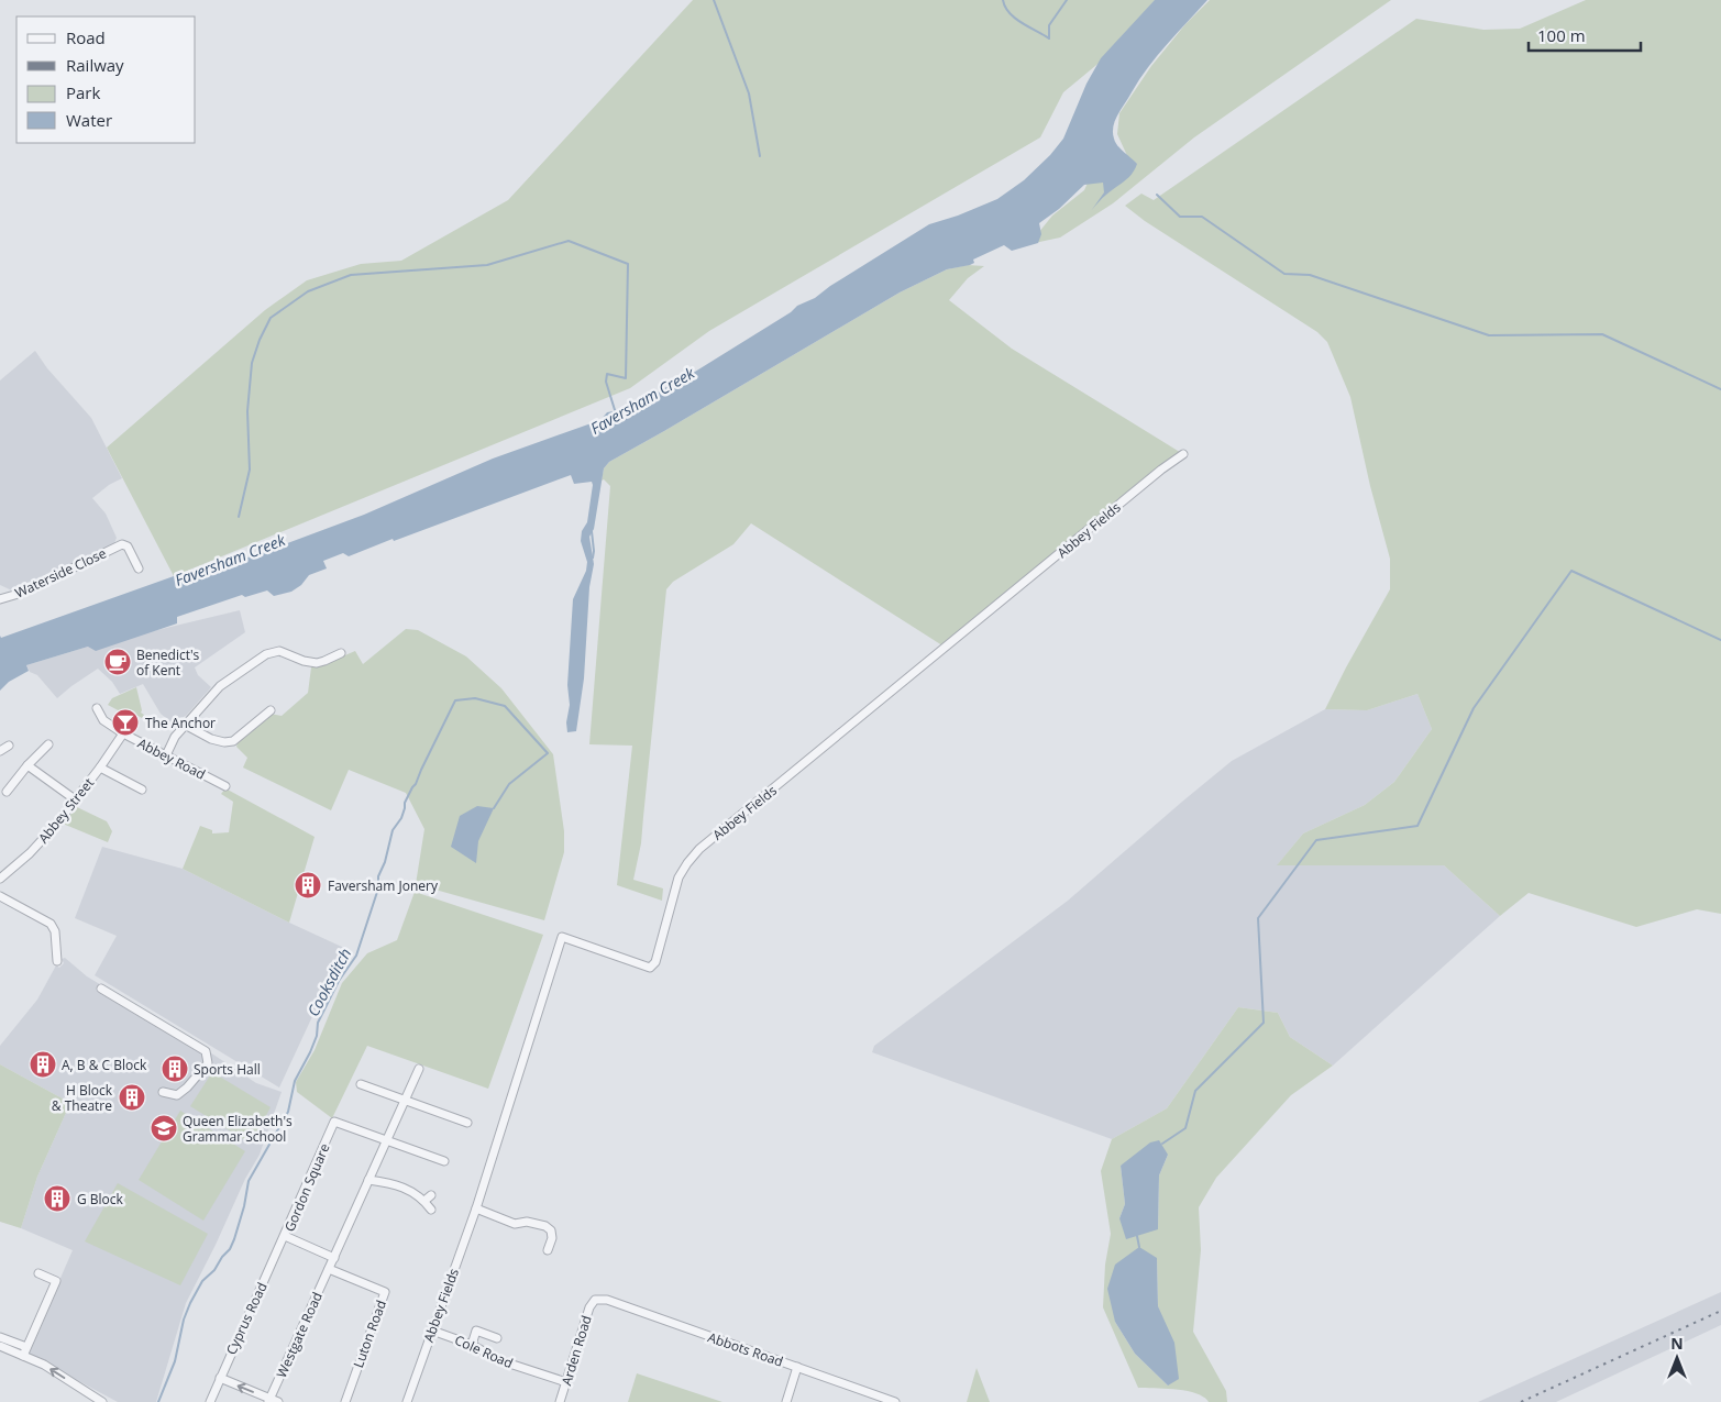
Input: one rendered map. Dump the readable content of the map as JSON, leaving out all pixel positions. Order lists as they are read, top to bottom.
{
  "streets": {
    "street": [
      "Abbey Fields",
      "Waterside Close",
      "Abbey Road",
      "Abbey Street",
      "Gordon Square",
      "Cyprus Road",
      "Luton Road",
      "Westgate Road",
      "Abbots Road",
      "Arden Road",
      "Cole Road"
    ]
  },
  "crossings": [
    ["Abbey Fields", "Cole Road"],
    ["Abbey Road", "Abbey Street"],
    ["Gordon Square", "Cyprus Road"],
    ["Luton Road", "Westgate Road"],
    ["Abbots Road", "Arden Road"],
    ["Arden Road", "Cole Road"]
  ],
  "water": ["Faversham Creek", "Cooksditch"],
  "places": {
    "cafe": ["Benedict's of Kent"],
    "bar": ["The Anchor"],
    "building": [
      "Faversham Jonery",
      "A, B & C Block",
      "Sports Hall",
      "H Block & Theatre",
      "G Block"
    ],
    "school or university": ["Queen Elizabeth's Grammar School"]
  },
  "legend": [
    "Road",
    "Railway",
    "Park",
    "Water"
  ],
  "scale_bar": "100 m",
  "north": "top"
}
